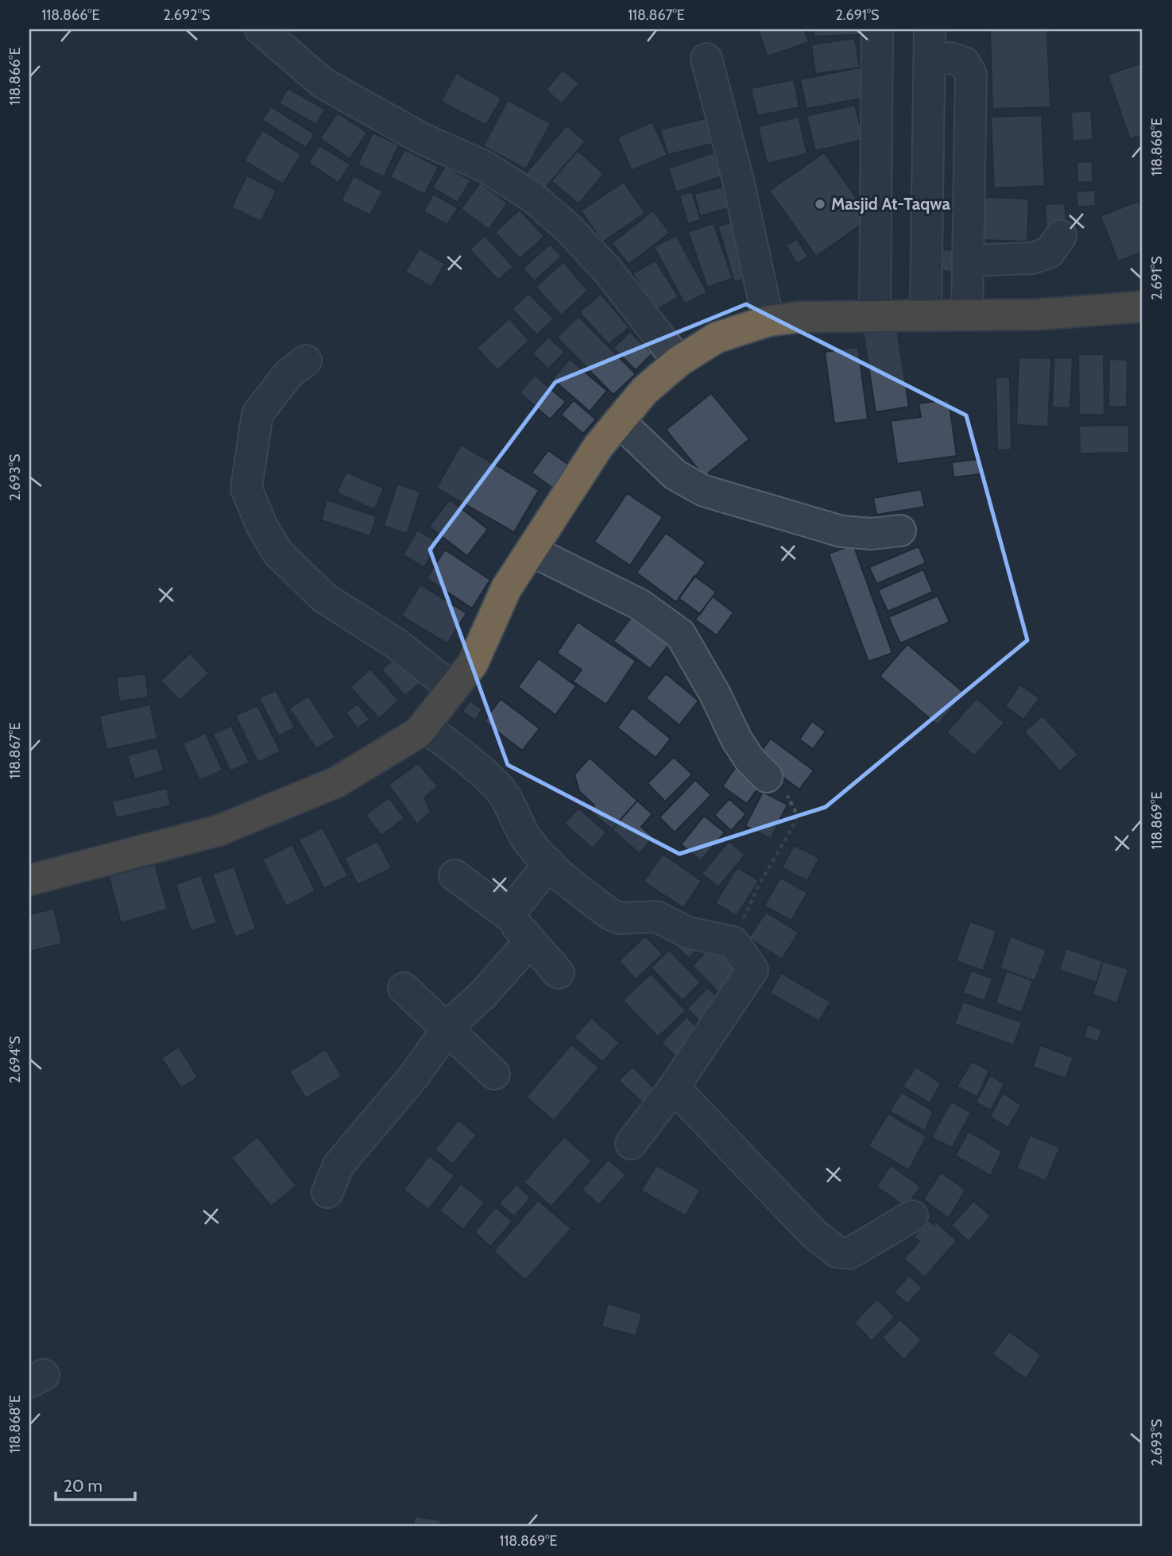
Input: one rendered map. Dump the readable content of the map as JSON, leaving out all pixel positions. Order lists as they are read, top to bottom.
{
  "places": ["Masjid At-Taqwa"],
  "scale_bar": "20 m",
  "coordinates": [
    "118.866°E",
    "2.692°S",
    "118.867°E",
    "2.691°S",
    "118.868°E",
    "2.693°S",
    "118.869°E",
    "2.694°S"
  ]
}
